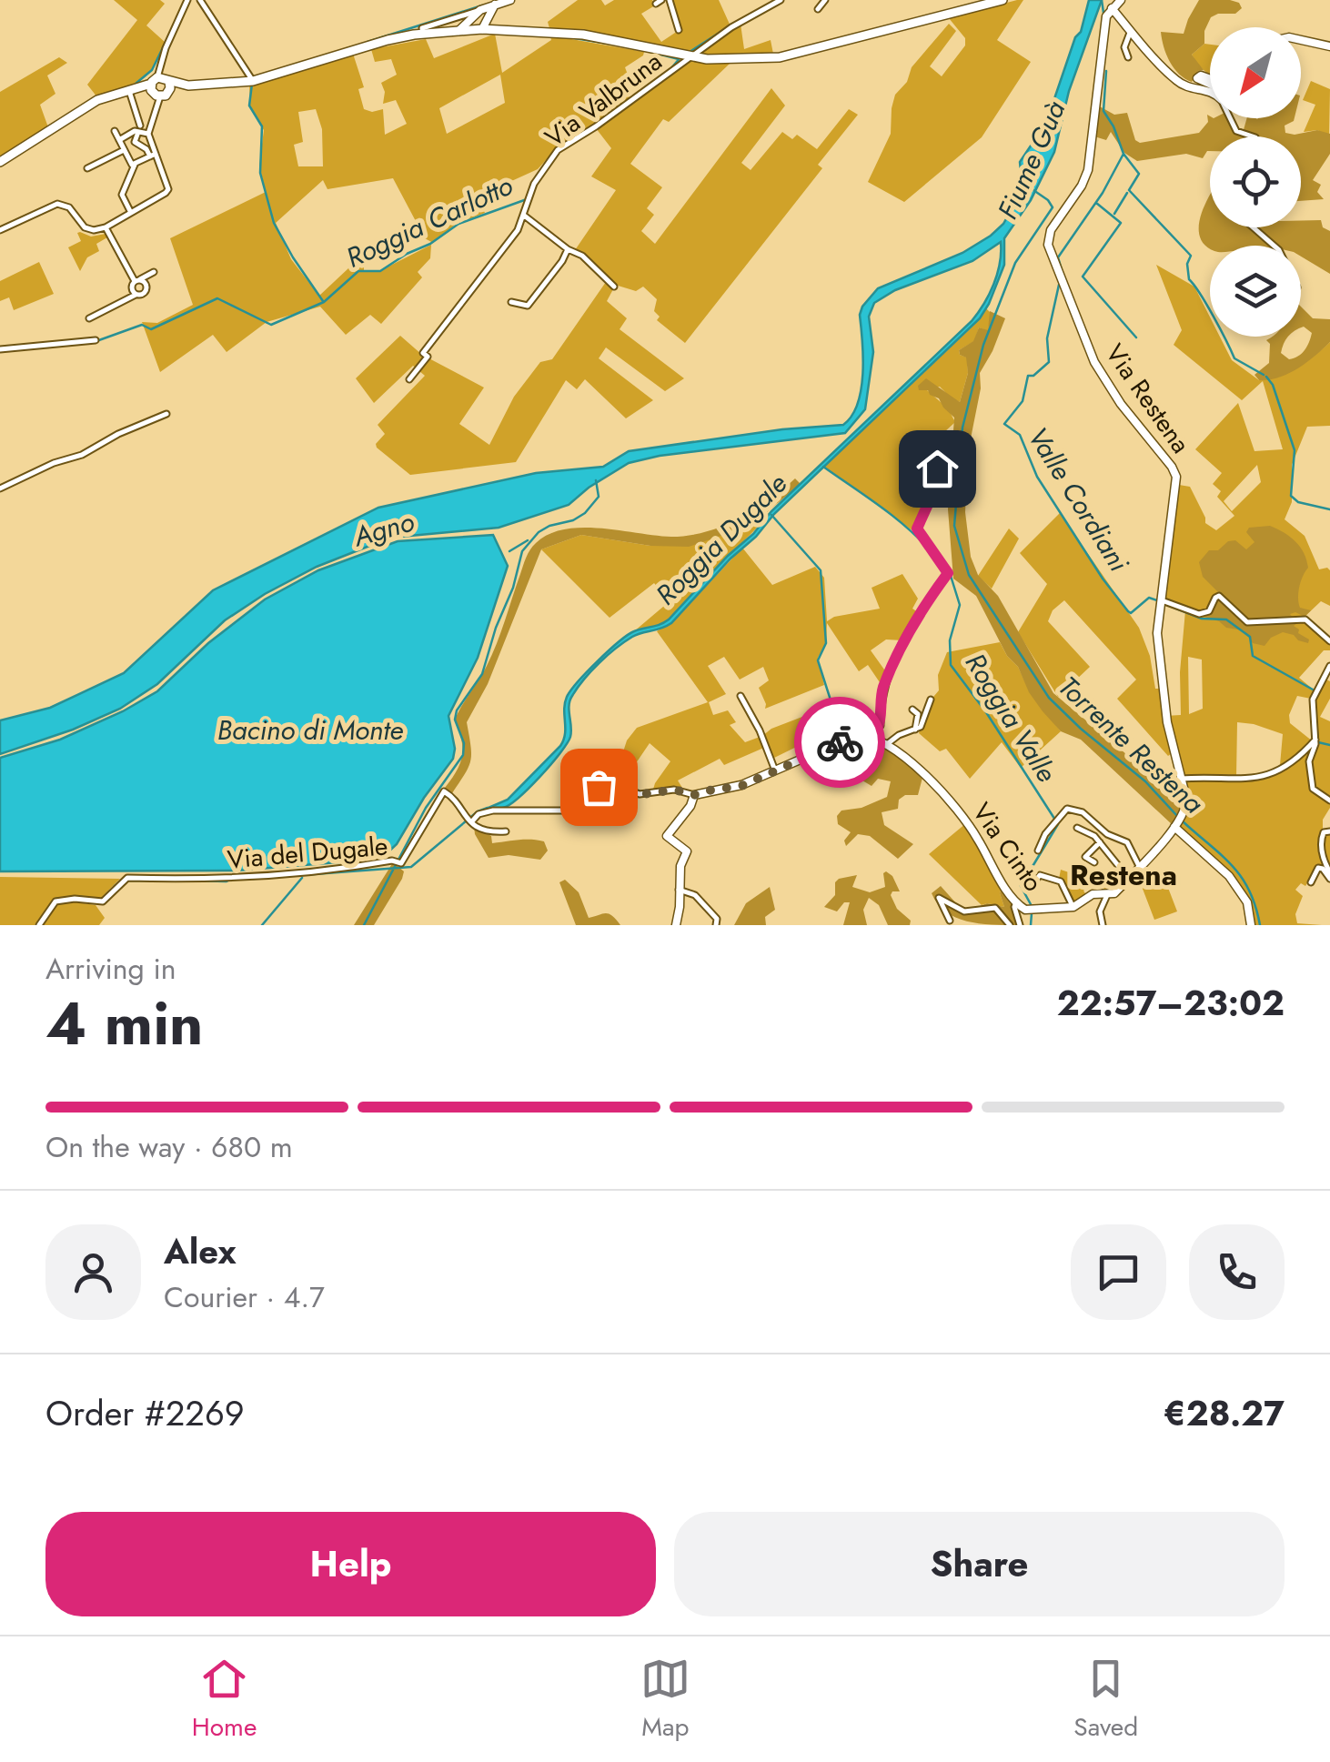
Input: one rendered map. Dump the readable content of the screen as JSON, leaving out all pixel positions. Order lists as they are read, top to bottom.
{
  "streets": {
    "street": [
      "Via Valbruna",
      "Via Restena",
      "Via Cinto",
      "Via del Dugale"
    ]
  },
  "crossings": [
    ["Via Restena", "Via Cinto"]
  ],
  "districts": ["Restena"],
  "water": [
    "Fiume Guà",
    "Roggia Carlotto",
    "Valle Cordiani",
    "Agno",
    "Roggia Dugale",
    "Roggia Valle",
    "Bacino di Monte",
    "Torrente Restena"
  ],
  "north": "bottom left",
  "page": {
    "heading": ["4 min", "Arriving in", "22:57–23:02"],
    "panel": [
      "Alex",
      "Courier · 4.7",
      "Order #2269",
      "€28.27"
    ],
    "bar": "On the way · 680 m",
    "buttons": ["Help", "Share"],
    "tabs": ["Home", "Map", "Saved"]
  }
}
